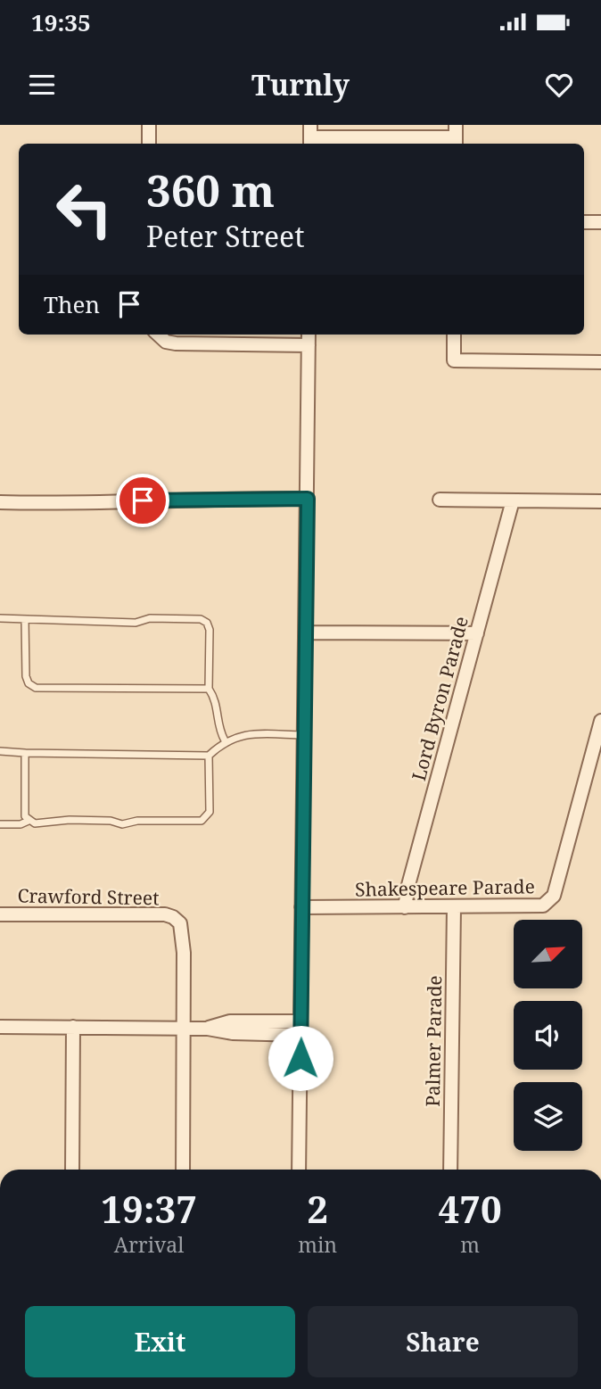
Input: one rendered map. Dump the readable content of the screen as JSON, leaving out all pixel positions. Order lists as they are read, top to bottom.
{
  "streets": {
    "street": [
      "Lord Byron Parade",
      "Shakespeare Parade",
      "Crawford Street",
      "Palmer Parade"
    ]
  },
  "crossings": [
    ["Lord Byron Parade", "Shakespeare Parade"],
    ["Shakespeare Parade", "Palmer Parade"]
  ],
  "north": "top right",
  "page": {
    "status": "19:35",
    "header": "Turnly",
    "turn": ["360 m", "Peter Street"],
    "then": "Then",
    "eta": [
      "19:37",
      "Arrival",
      "2",
      "min",
      "470",
      "m"
    ],
    "buttons": ["Exit", "Share"]
  }
}
